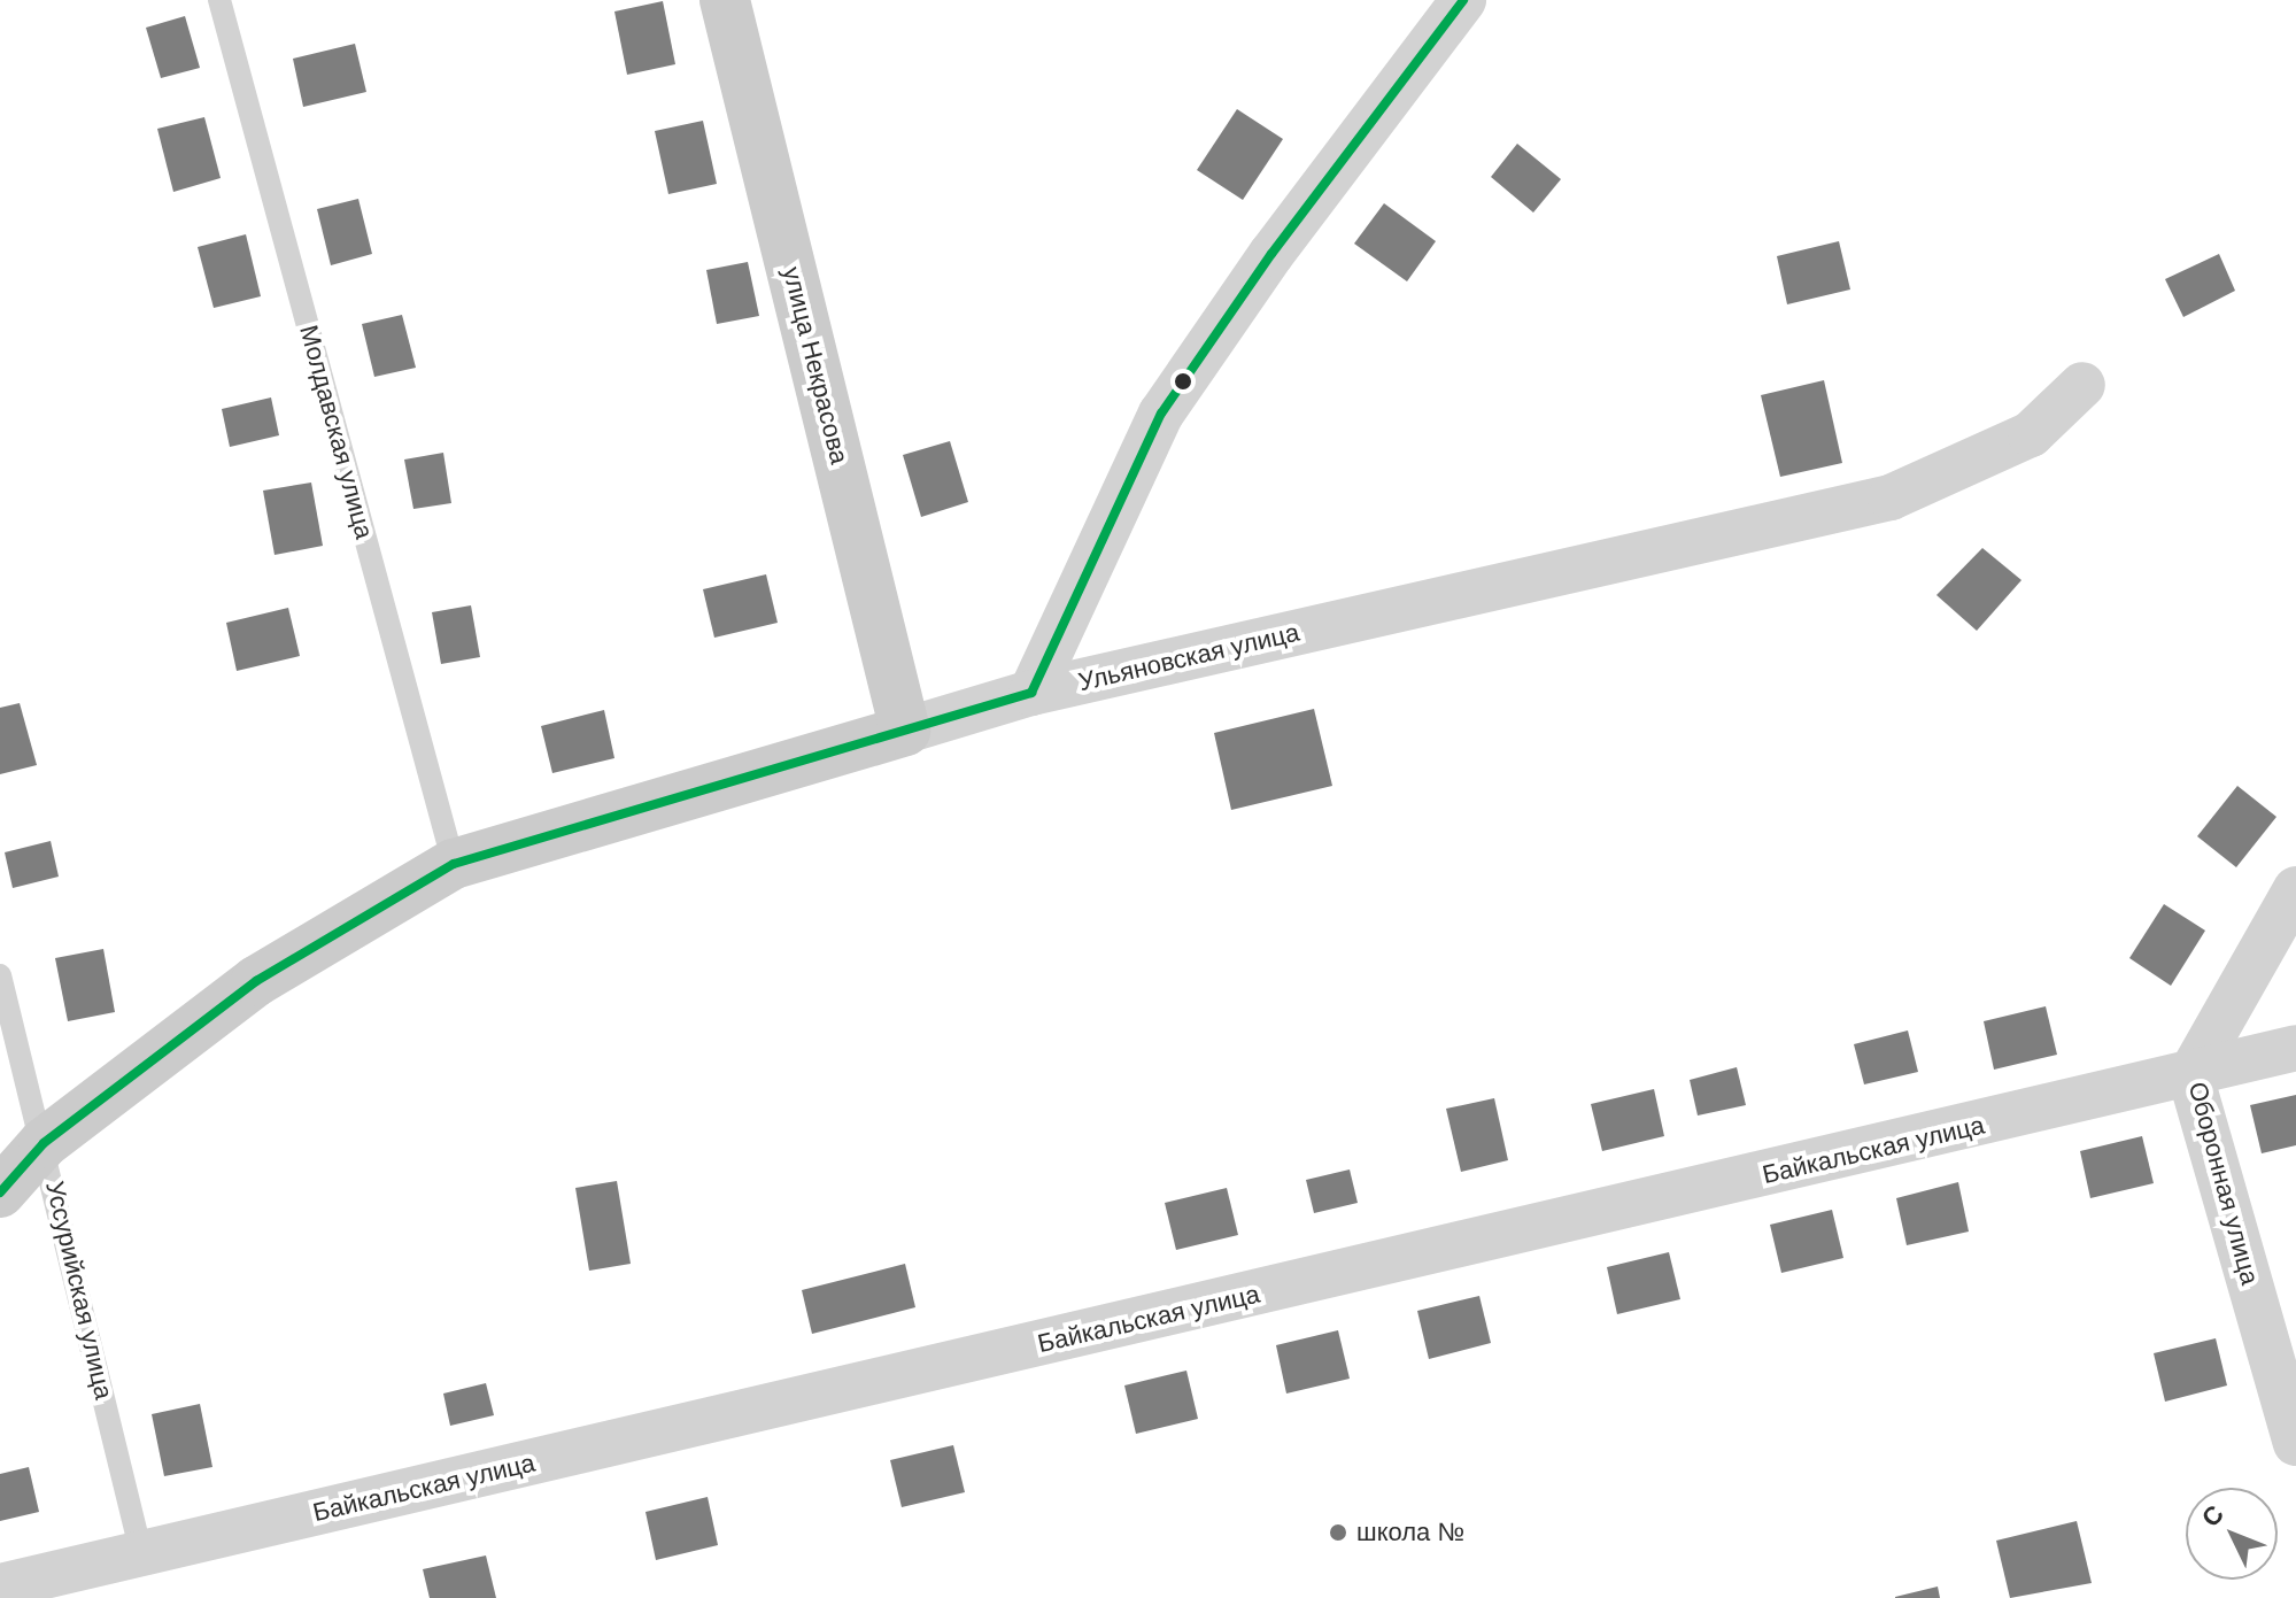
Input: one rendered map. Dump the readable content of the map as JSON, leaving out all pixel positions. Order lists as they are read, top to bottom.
{
  "streets": {
    "street": [
      "улица Некрасова",
      "Ульяновская улица",
      "Байкальская улица",
      "Оборонная улица"
    ],
    "lane": ["Молдавская улица", "Уссурийская улица"]
  },
  "crossings": [
    ["улица Некрасова", "Ульяновская улица"],
    ["Молдавская улица", "Ульяновская улица"],
    ["Ульяновская улица", "Уссурийская улица"],
    ["Байкальская улица", "Оборонная улица"],
    ["Байкальская улица", "Уссурийская улица"]
  ],
  "places": ["школа №"],
  "north": "top left"
}
